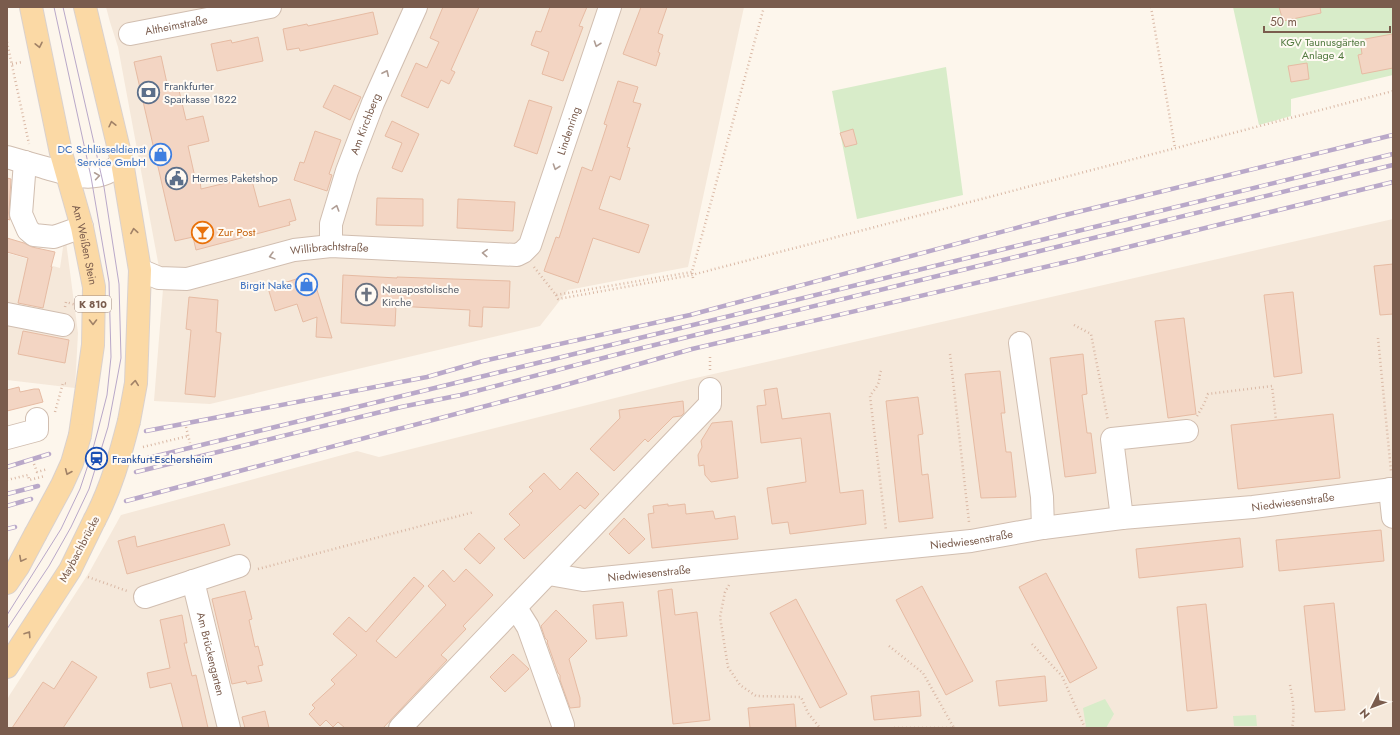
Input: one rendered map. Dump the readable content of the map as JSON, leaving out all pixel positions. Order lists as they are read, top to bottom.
{
  "streets": {
    "main road": ["Am Weißen Stein", "K 810", "Maybachbrücke"],
    "street": [
      "Altheimstraße",
      "Am Kirchberg",
      "Lindenring",
      "Willibrachtstraße",
      "Niedwiesenstraße",
      "Am Brückengarten"
    ]
  },
  "crossings": [
    ["Am Kirchberg", "Willibrachtstraße"],
    ["Lindenring", "Willibrachtstraße"],
    ["Willibrachtstraße", "Maybachbrücke"]
  ],
  "one_way": [
    "Am Kirchberg",
    "Lindenring",
    "Willibrachtstraße",
    "Maybachbrücke"
  ],
  "parks": ["KGV Taunusgärten Anlage 4"],
  "places": {
    "bank": ["Frankfurter Sparkasse 1822"],
    "shop": ["DC Schlüsseldienst Service GmbH", "Birgit Nake"],
    "public building": ["Hermes Paketshop"],
    "bar": ["Zur Post"],
    "church": ["Neuapostolische Kirche"],
    "station": ["Frankfurt-Eschersheim"]
  },
  "scale_bar": "50 m",
  "north": "bottom left"
}
